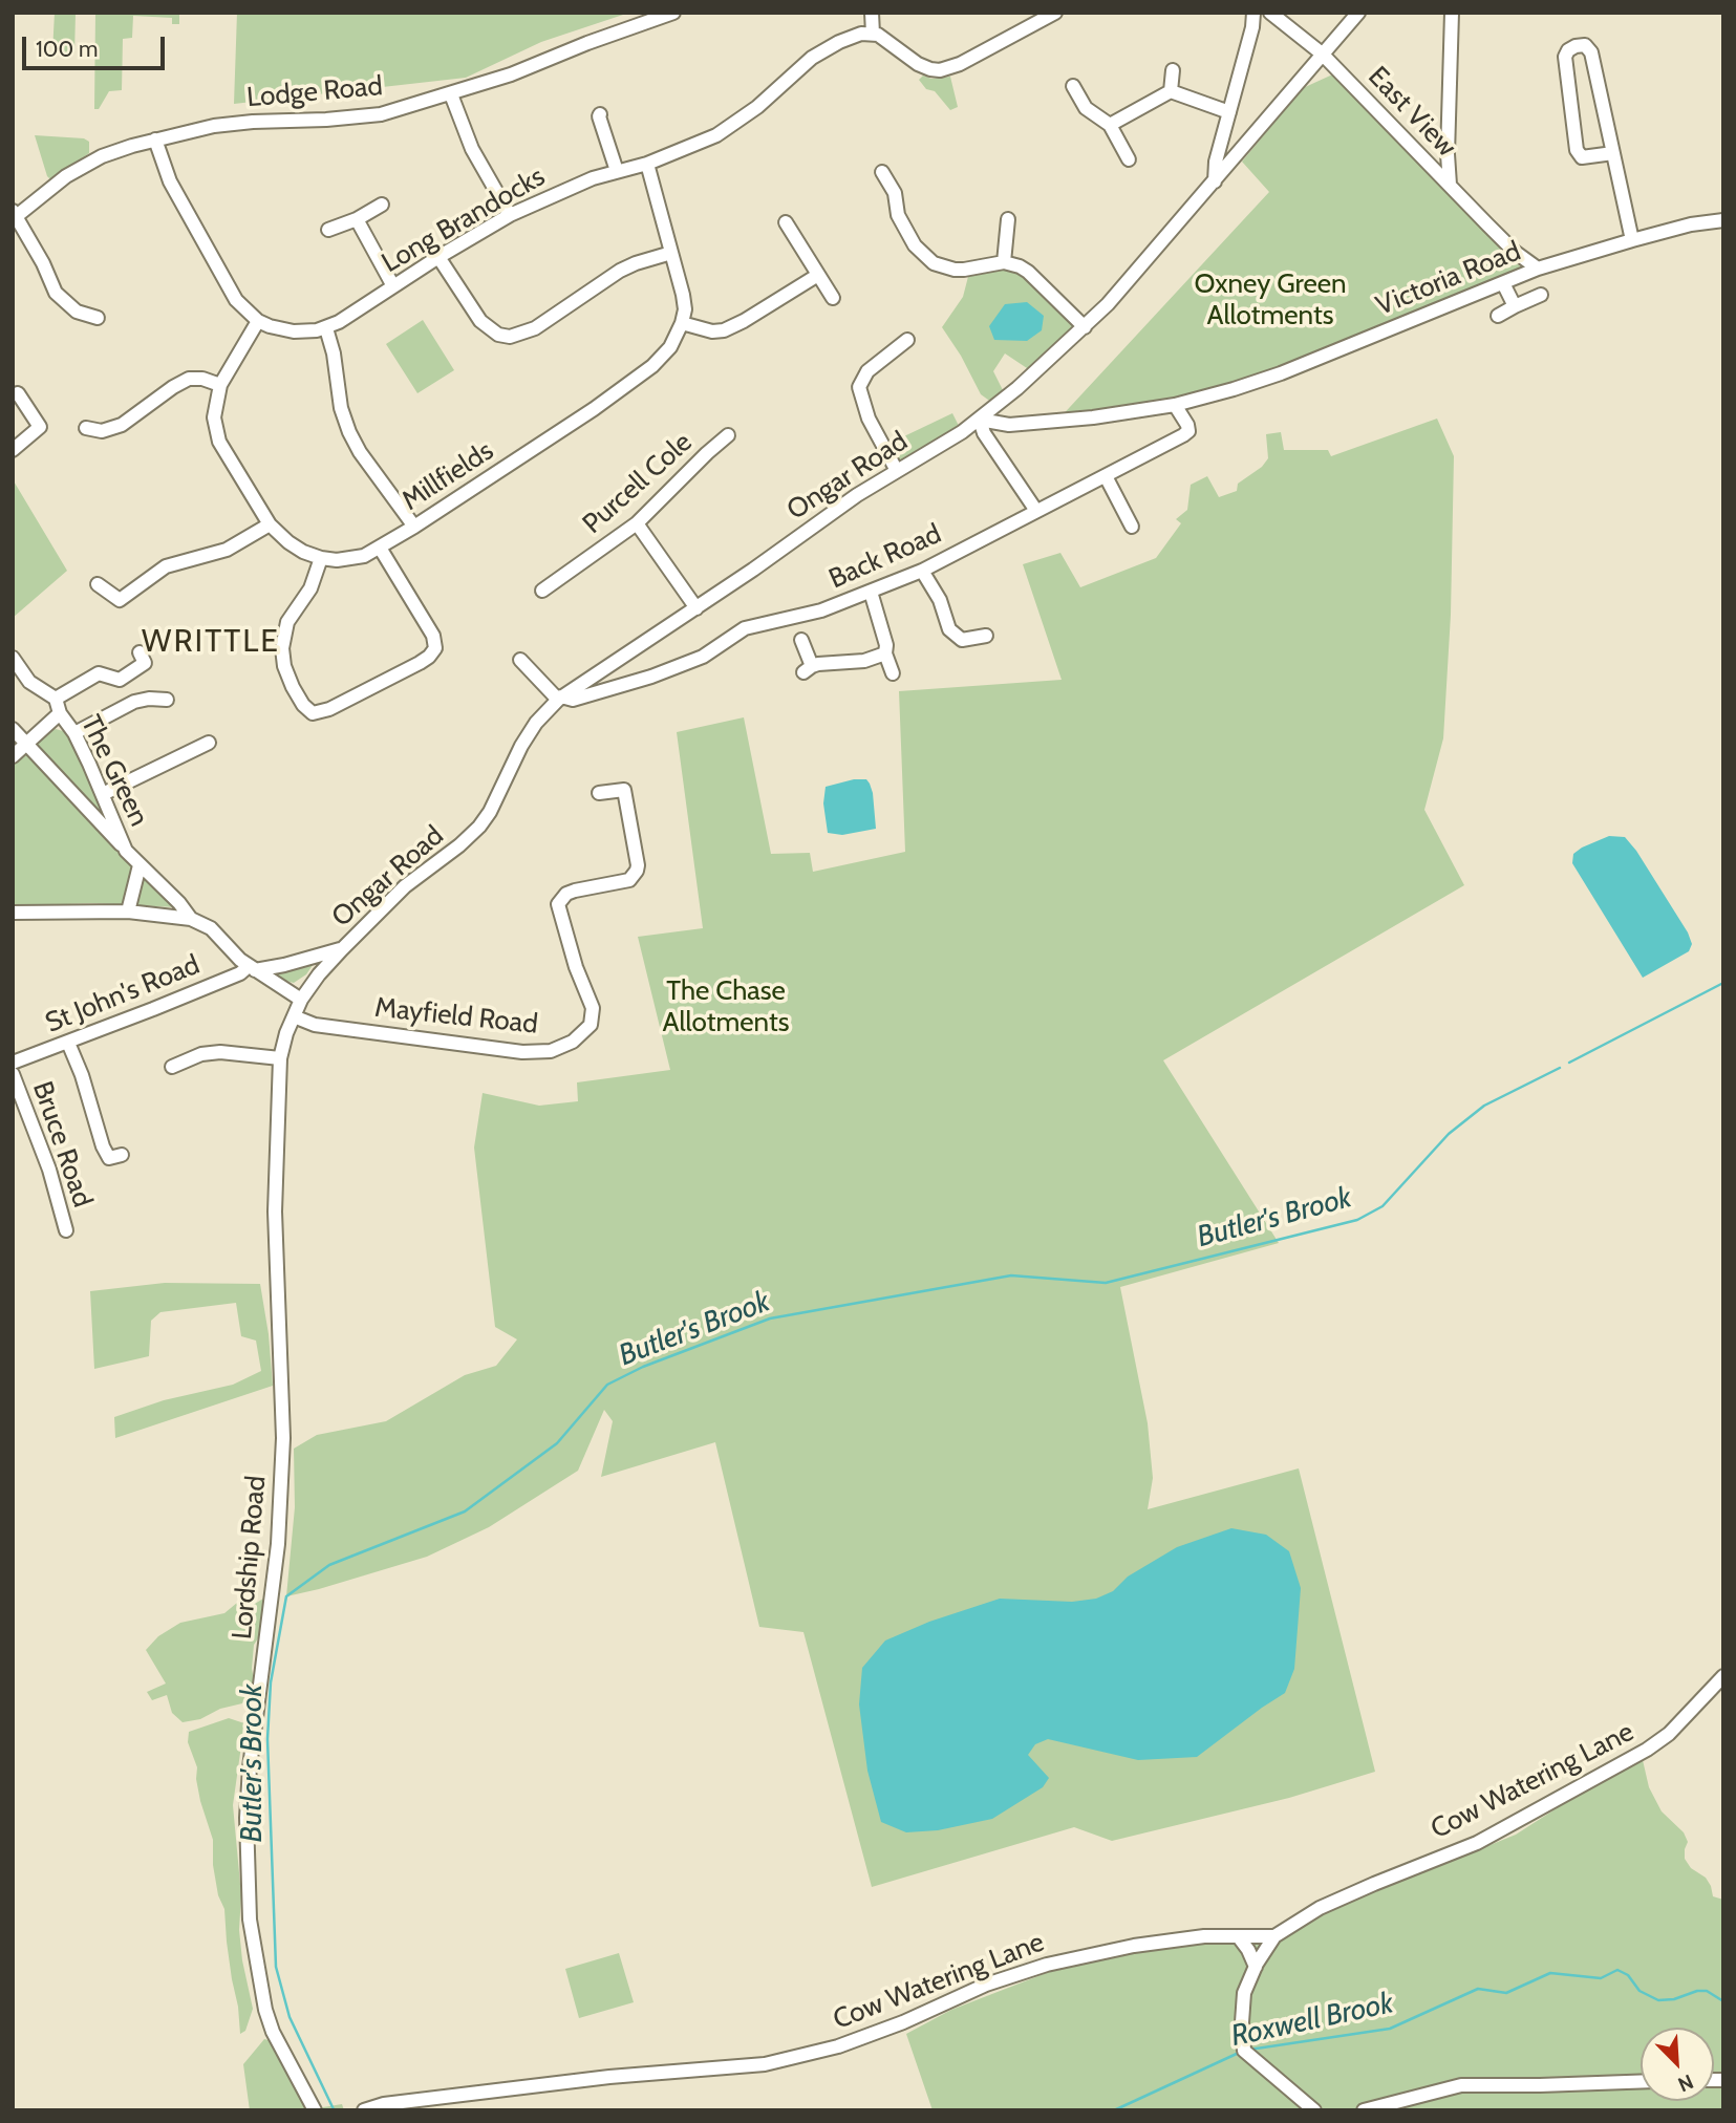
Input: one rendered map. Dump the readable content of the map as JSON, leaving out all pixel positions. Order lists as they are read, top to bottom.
{
  "streets": {
    "street": [
      "Lodge Road",
      "East View",
      "Long Brandocks",
      "Victoria Road",
      "Millfields",
      "Ongar Road",
      "Purcell Cole",
      "Back Road",
      "The Green",
      "St John's Road",
      "Mayfield Road",
      "Bruce Road",
      "Lordship Road",
      "Cow Watering Lane"
    ]
  },
  "crossings": [
    ["East View", "Victoria Road"],
    ["East View", "Ongar Road"],
    ["Long Brandocks", "Millfields"],
    ["Victoria Road", "Ongar Road"],
    ["Victoria Road", "Back Road"],
    ["Ongar Road", "Back Road"],
    ["Ongar Road", "The Green"],
    ["Ongar Road", "St John's Road"],
    ["Ongar Road", "Lordship Road"],
    ["The Green", "St John's Road"],
    ["The Green", "Lordship Road"],
    ["Mayfield Road", "Lordship Road"]
  ],
  "districts": ["WRITTLE"],
  "water": ["Butler's Brook", "Roxwell Brook"],
  "parks": ["Oxney Green Allotments", "The Chase Allotments"],
  "scale_bar": "100 m",
  "north": "bottom right"
}
